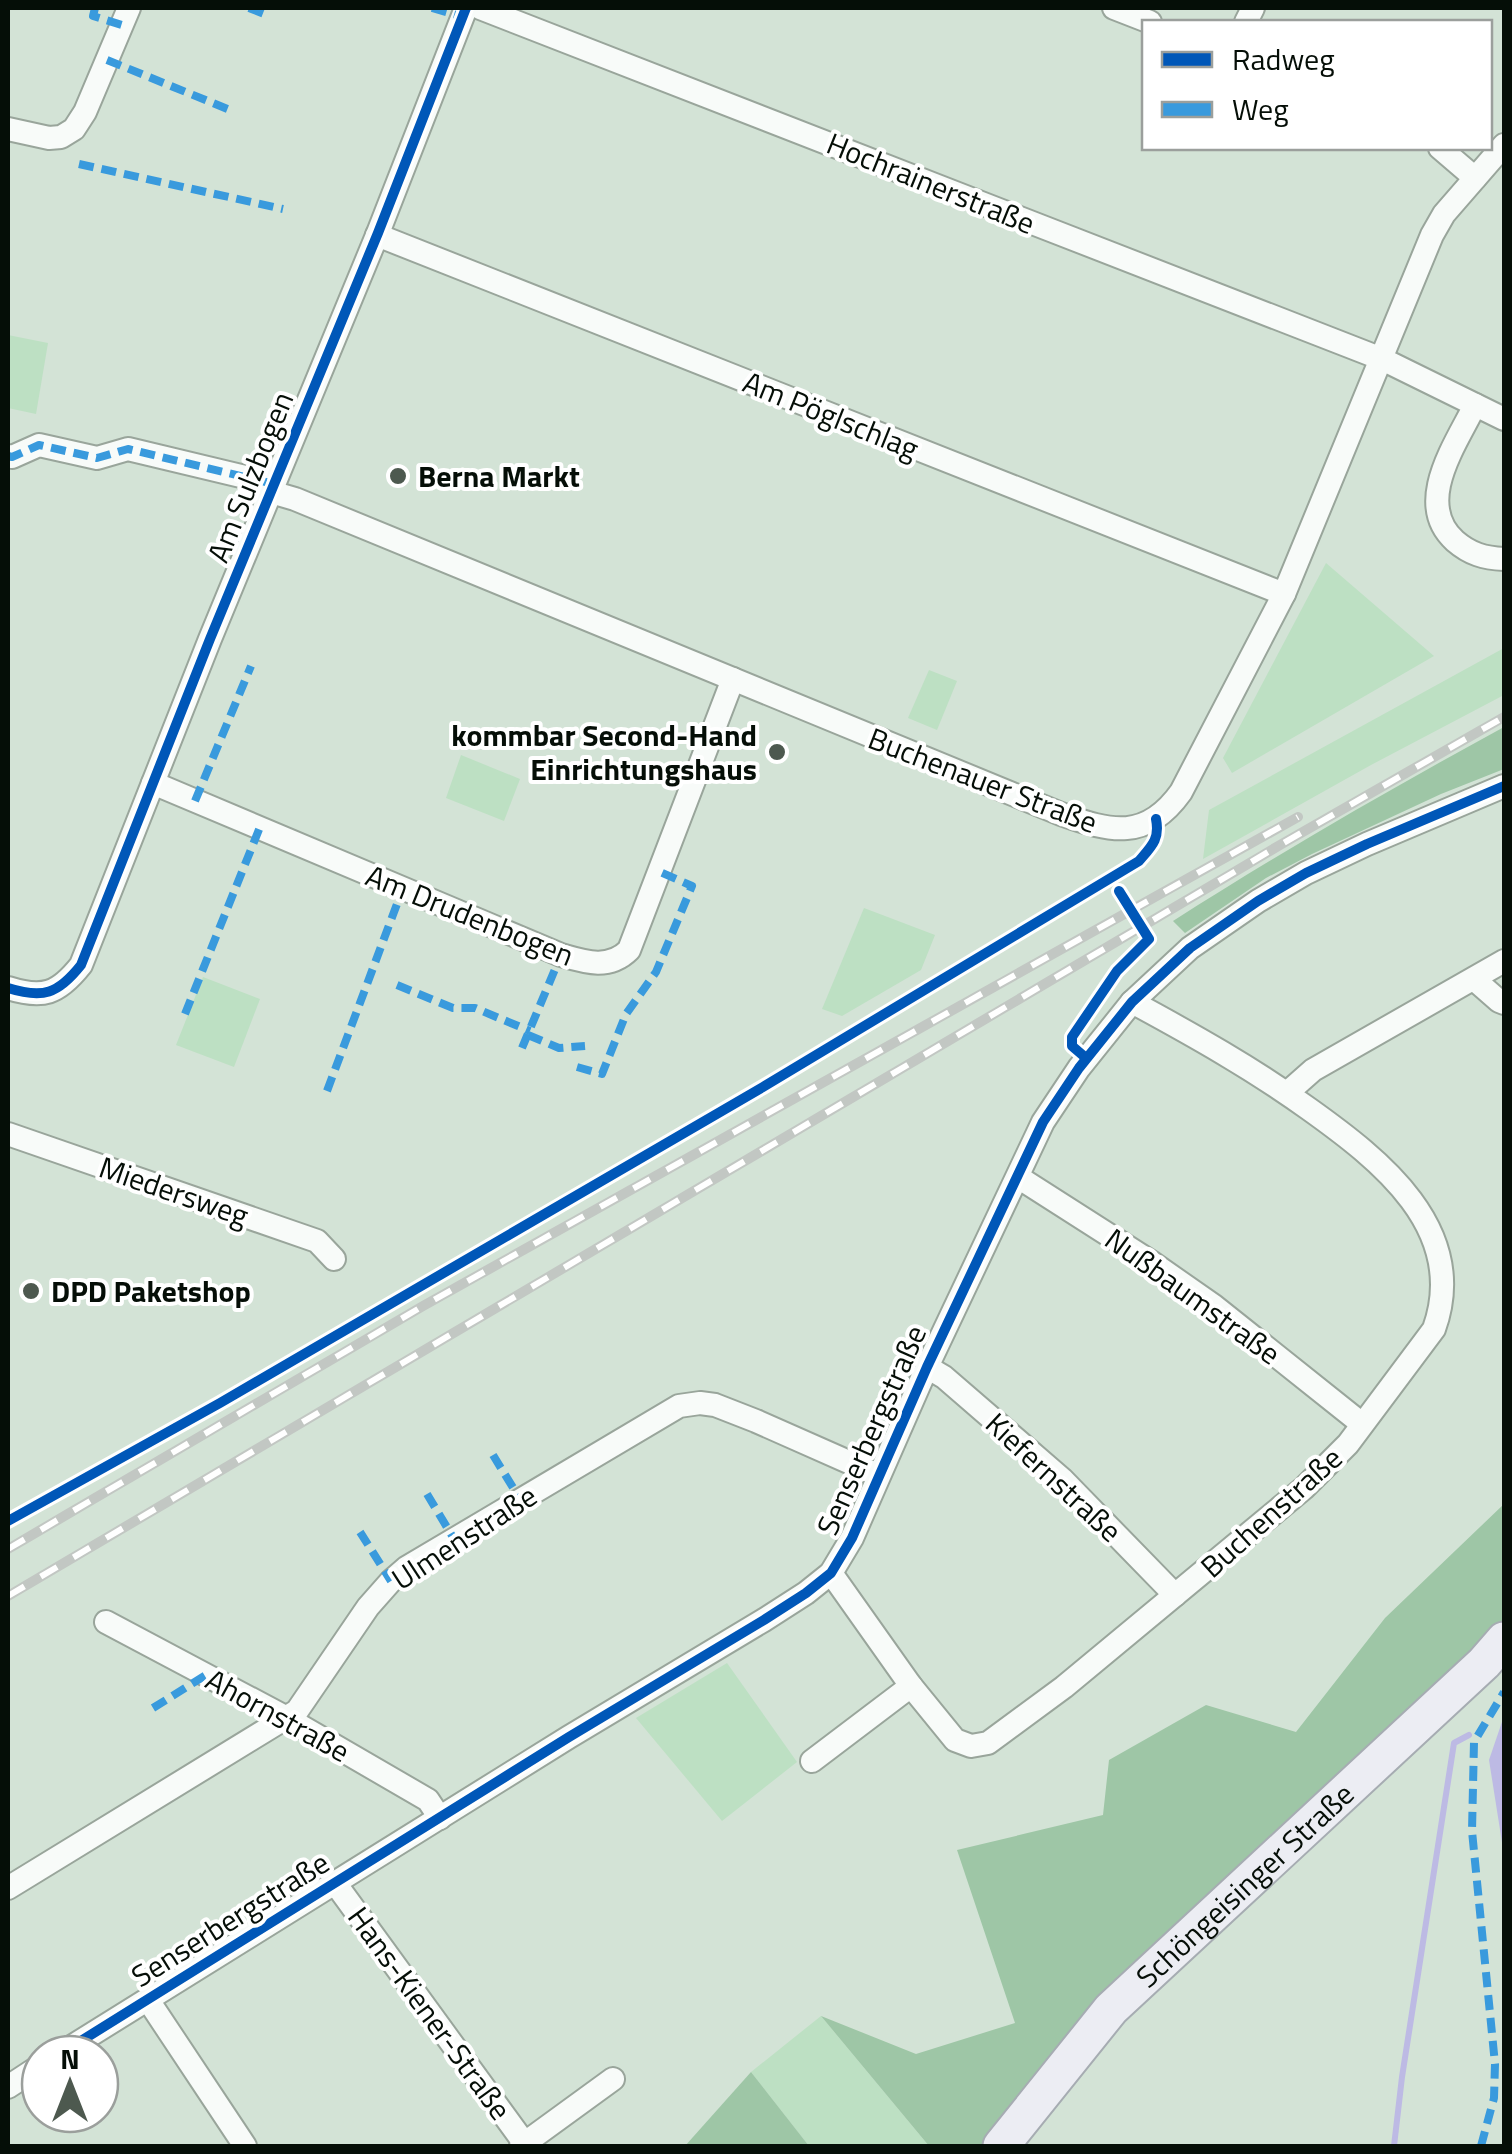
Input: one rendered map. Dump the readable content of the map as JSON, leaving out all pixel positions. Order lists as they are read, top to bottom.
{
  "streets": {
    "main road": ["Schöngeisinger Straße"],
    "street": [
      "Hochrainerstraße",
      "Am Pöglschlag",
      "Am Sulzbogen",
      "Buchenauer Straße",
      "Am Drudenbogen",
      "Miedersweg",
      "Nußbaumstraße",
      "Senserbergstraße",
      "Kiefernstraße",
      "Buchenstraße",
      "Ulmenstraße",
      "Ahornstraße",
      "Hans-Kiener-Straße"
    ]
  },
  "crossings": [
    ["Hochrainerstraße", "Buchenauer Straße"],
    ["Am Pöglschlag", "Am Sulzbogen"],
    ["Am Pöglschlag", "Buchenauer Straße"],
    ["Am Sulzbogen", "Buchenauer Straße"],
    ["Am Sulzbogen", "Am Drudenbogen"],
    ["Buchenauer Straße", "Am Drudenbogen"],
    ["Nußbaumstraße", "Senserbergstraße"],
    ["Nußbaumstraße", "Buchenstraße"],
    ["Senserbergstraße", "Kiefernstraße"],
    ["Senserbergstraße", "Buchenstraße"],
    ["Senserbergstraße", "Ulmenstraße"],
    ["Senserbergstraße", "Ahornstraße"],
    ["Senserbergstraße", "Hans-Kiener-Straße"],
    ["Kiefernstraße", "Buchenstraße"],
    ["Ulmenstraße", "Ahornstraße"]
  ],
  "places": ["Berna Markt", "kommbar Second-Hand Einrichtungshaus", "DPD Paketshop"],
  "legend": ["Radweg", "Weg"],
  "north": "top"
}
